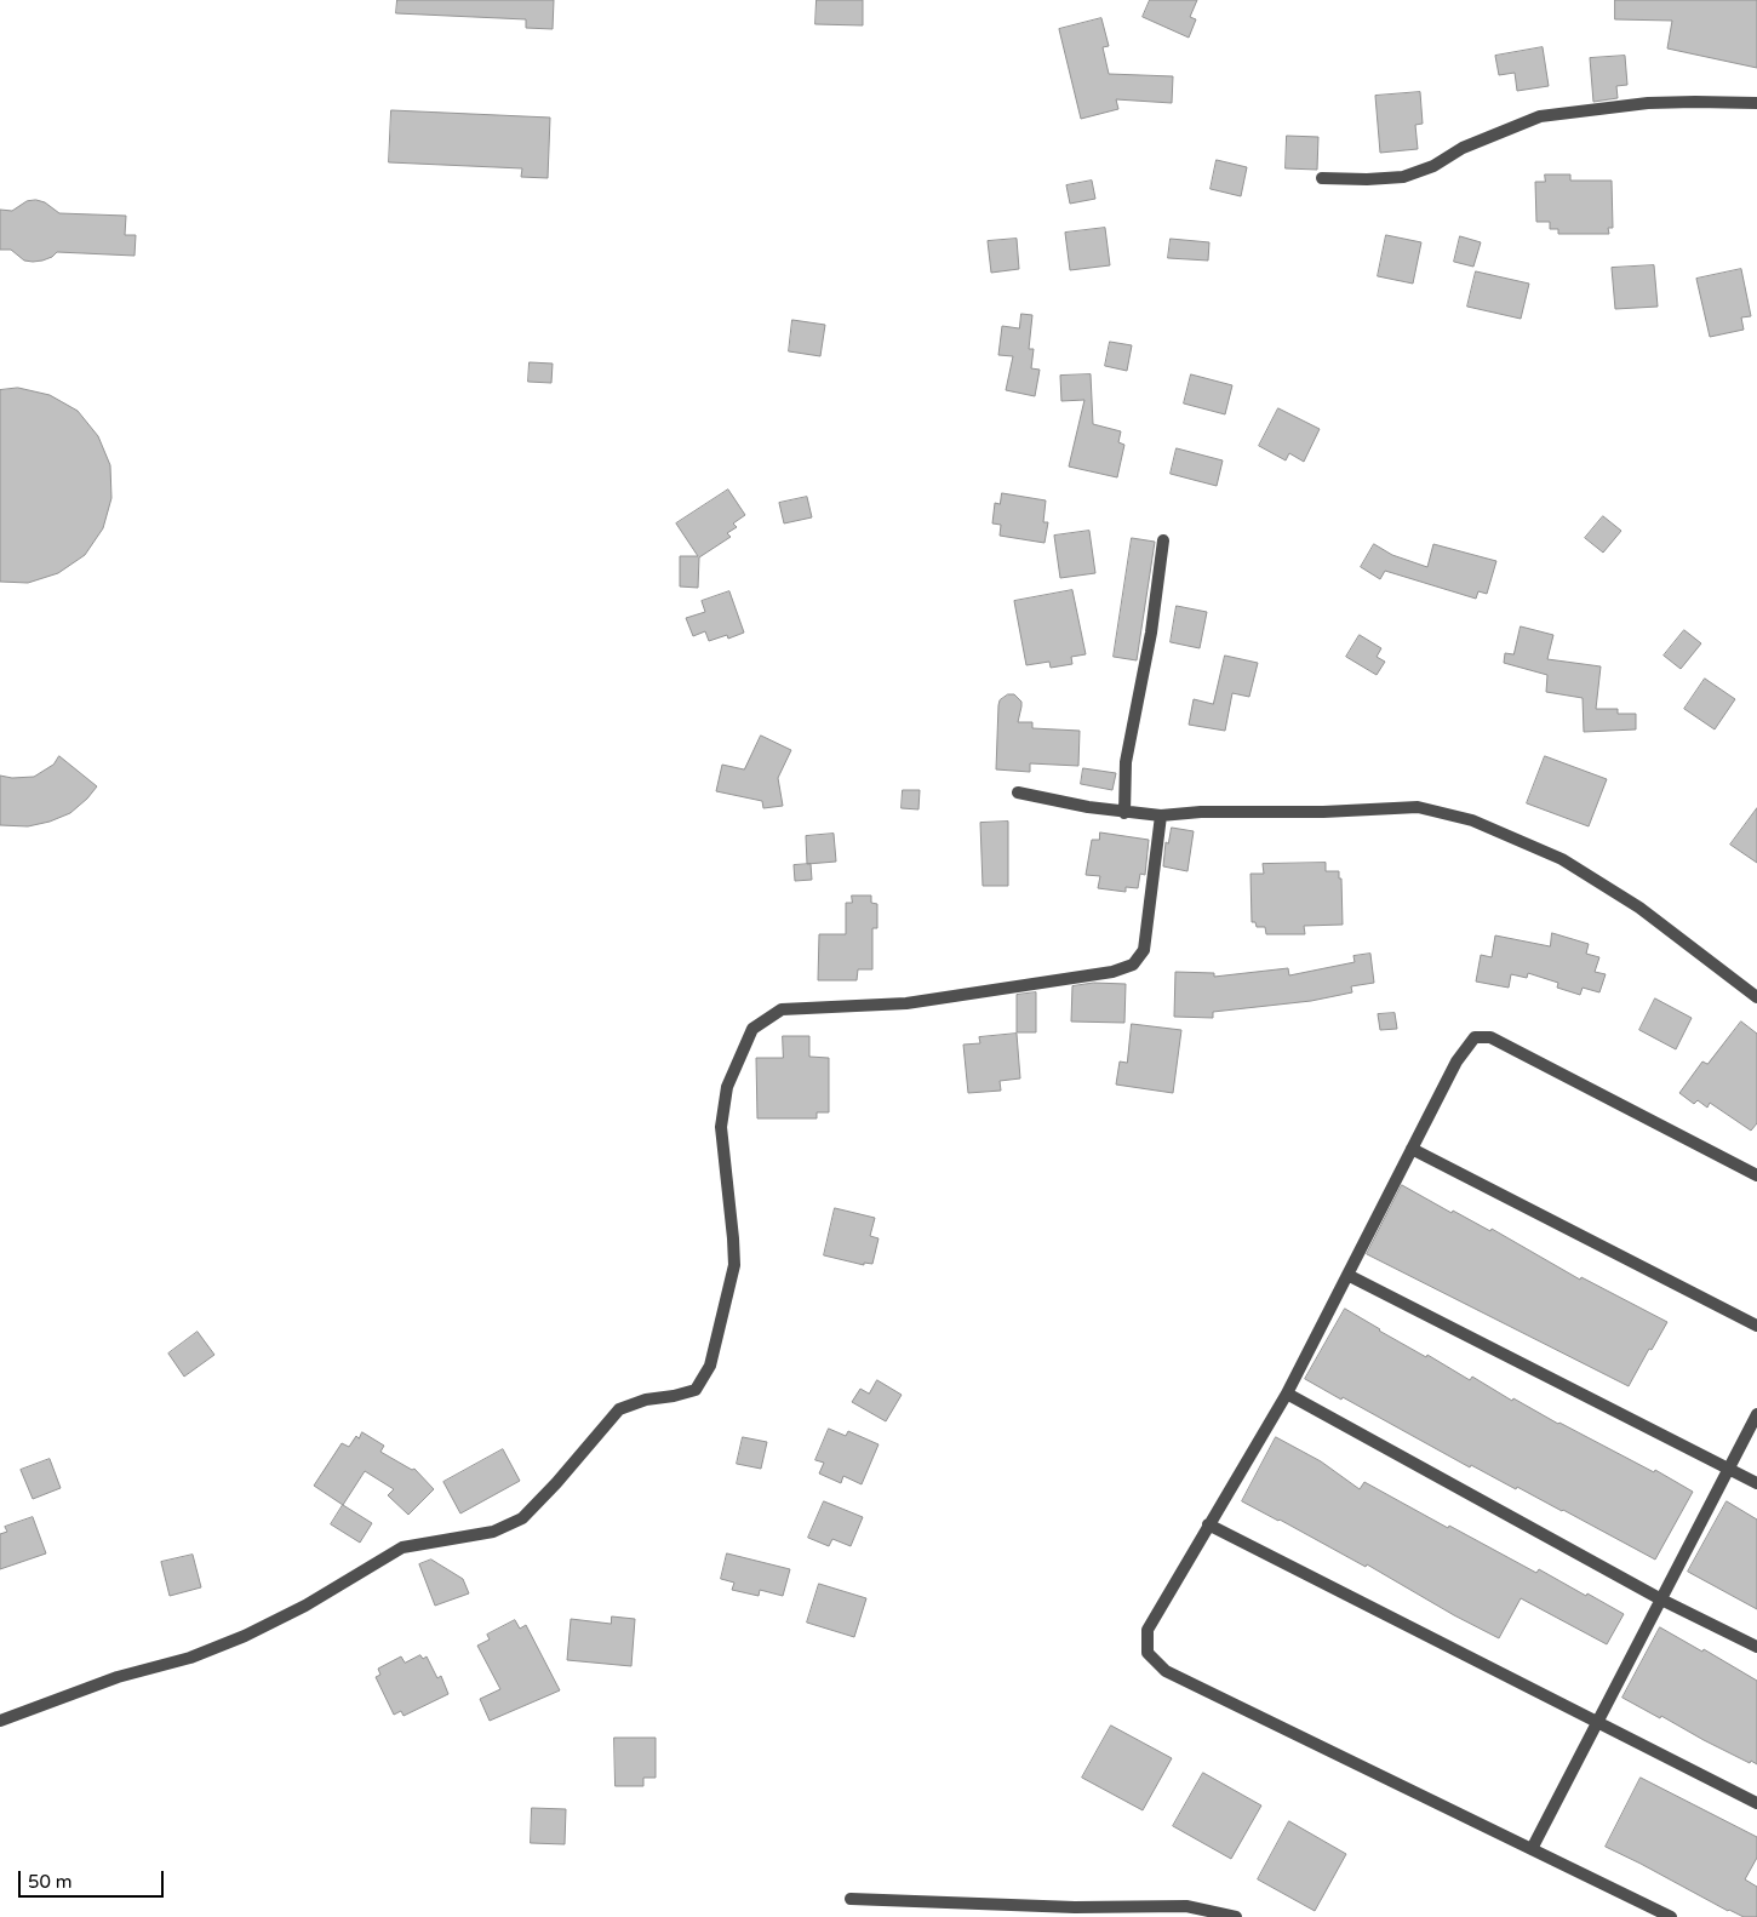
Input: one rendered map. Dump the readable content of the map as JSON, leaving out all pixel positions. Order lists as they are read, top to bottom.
{
  "scale_bar": "50 m"
}
